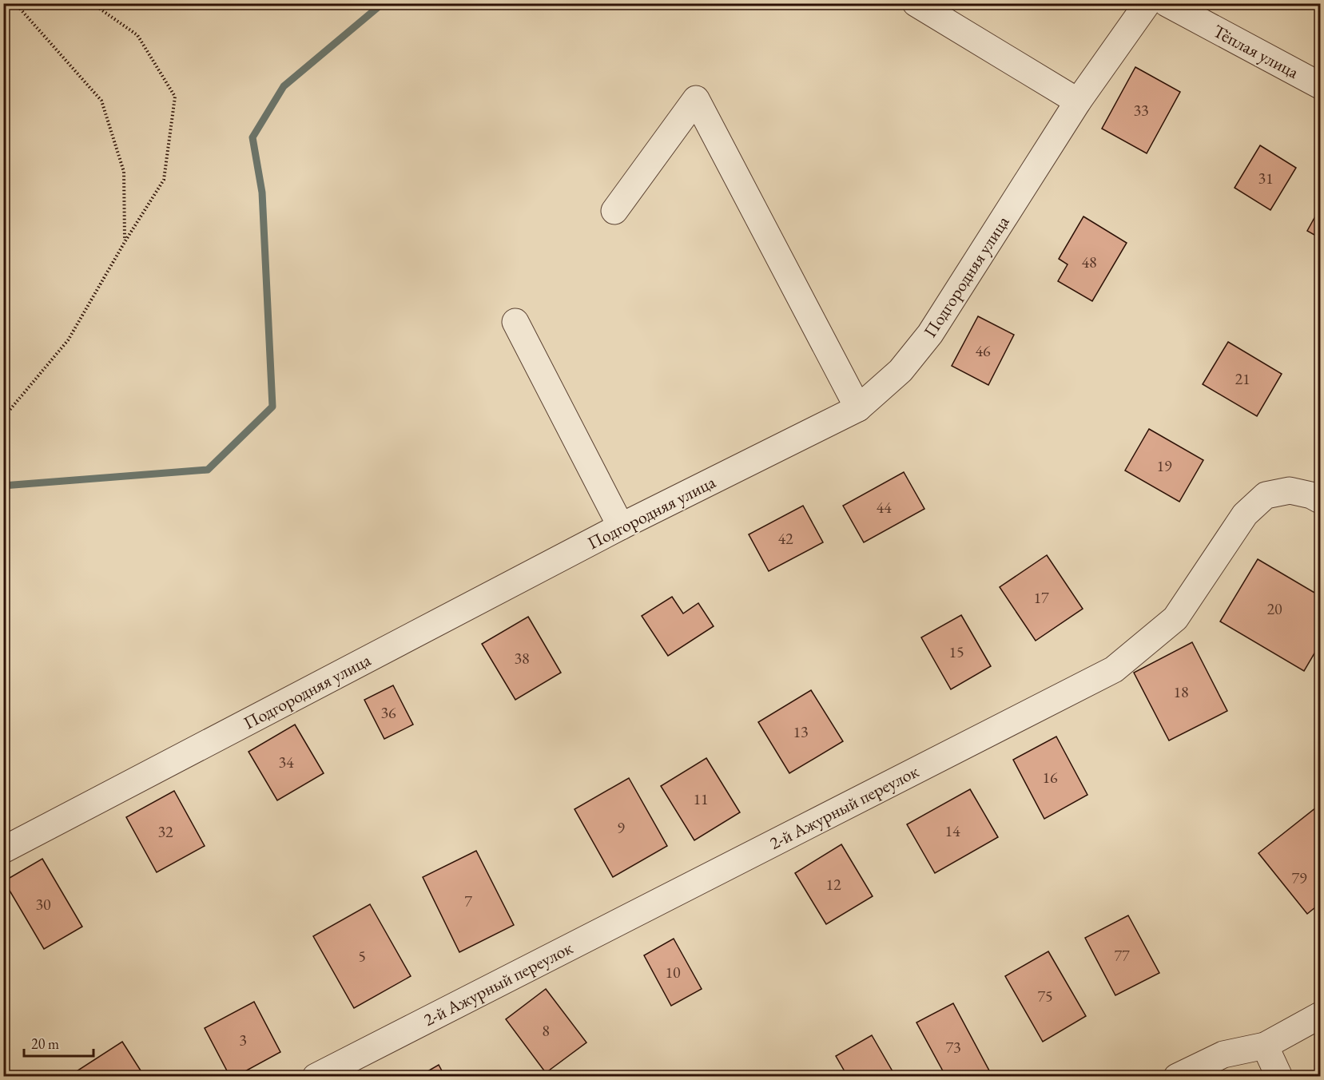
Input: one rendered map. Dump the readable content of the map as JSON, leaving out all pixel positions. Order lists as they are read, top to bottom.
{
  "streets": {
    "street": ["Тёплая улица", "Подгородняя улица", "2-й Ажурный переулок"]
  },
  "house_numbers": [
    "33",
    "31",
    "48",
    "46",
    "21",
    "19",
    "44",
    "42",
    "17",
    "20",
    "15",
    "38",
    "18",
    "36",
    "13",
    "34",
    "16",
    "11",
    "9",
    "14",
    "32",
    "79",
    "12",
    "7",
    "30",
    "77",
    "5",
    "10",
    "75",
    "8",
    "3",
    "73"
  ],
  "scale_bar": "20 m"
}
